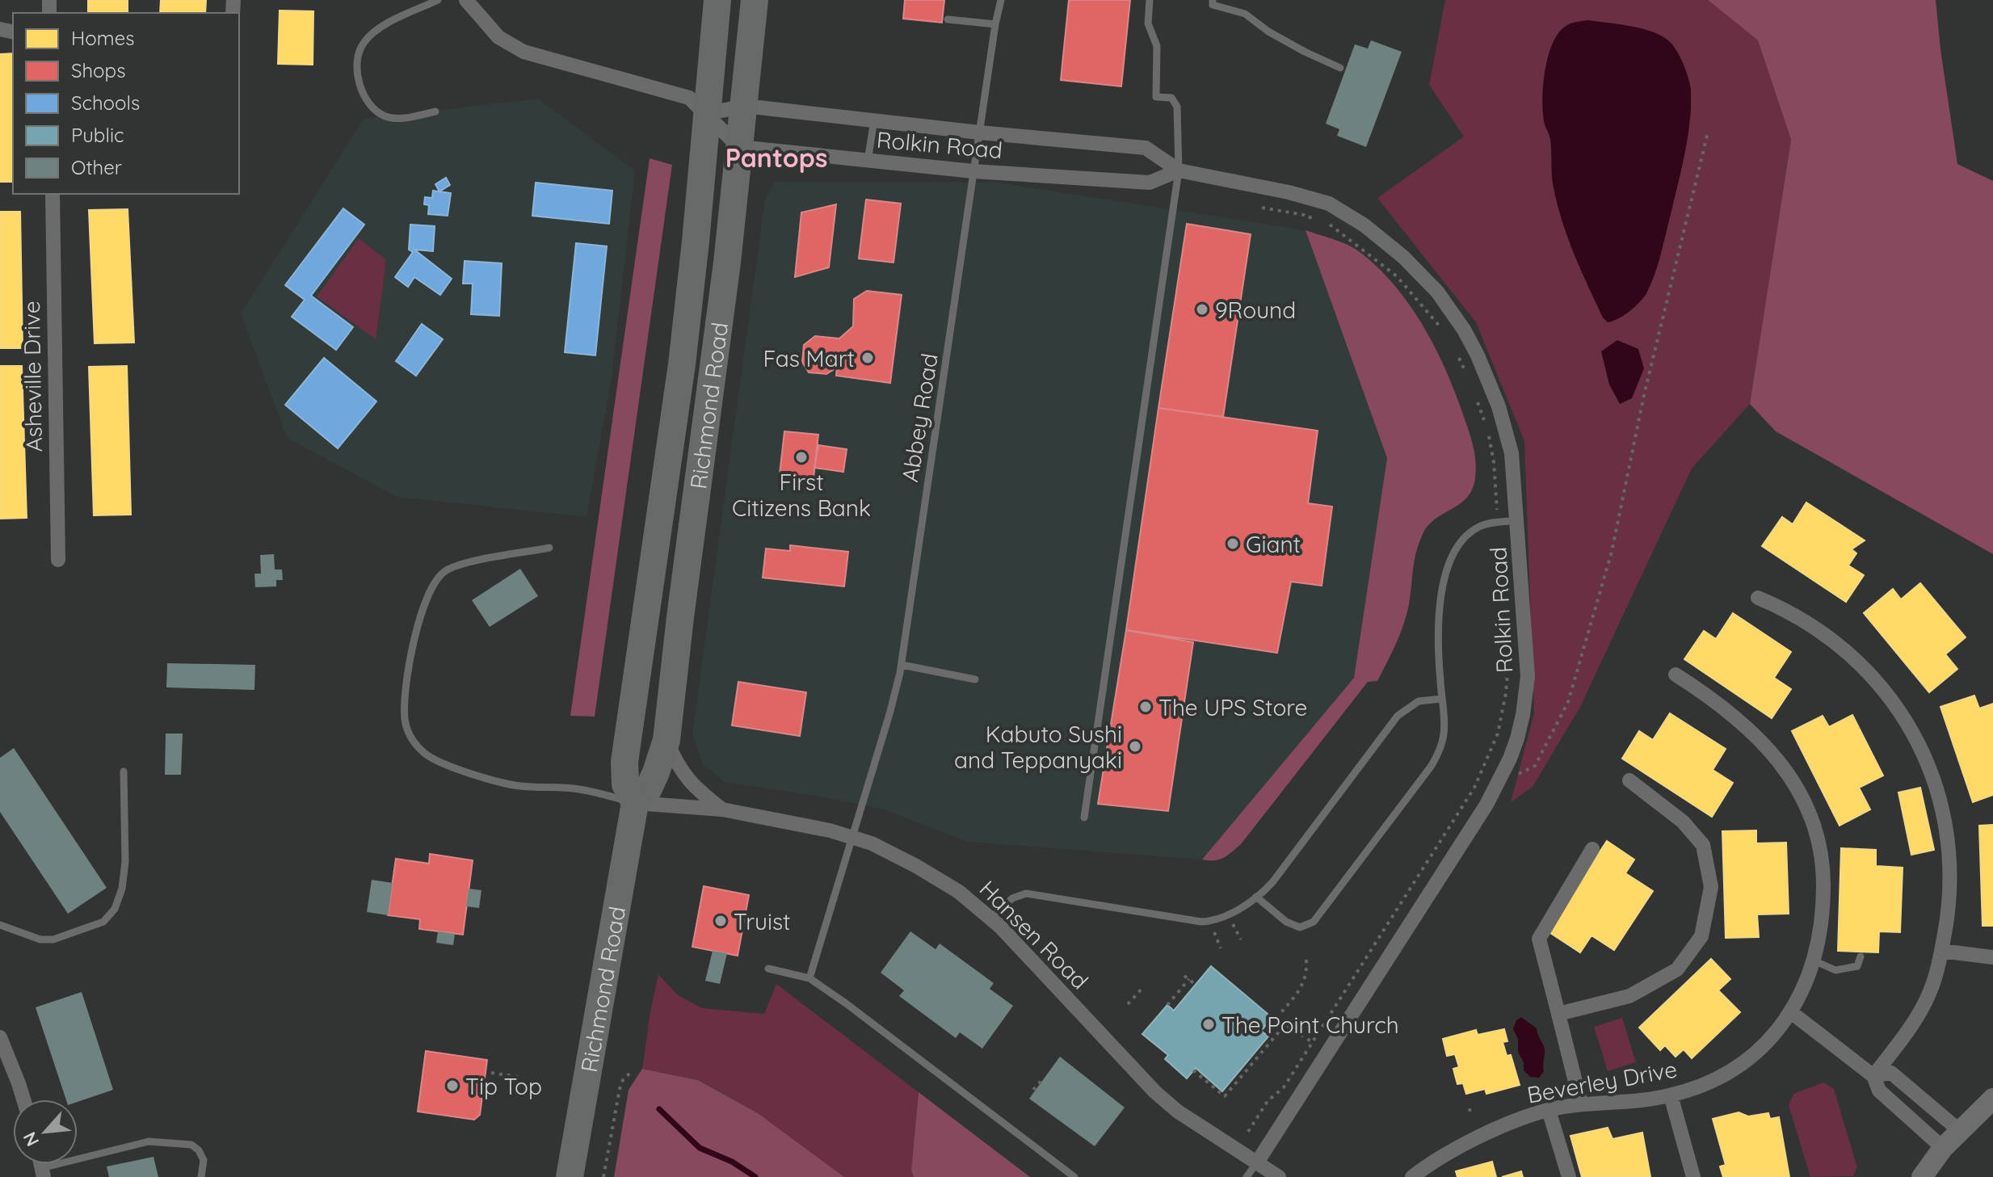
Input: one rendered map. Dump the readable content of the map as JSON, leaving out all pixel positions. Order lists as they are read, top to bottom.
{
  "streets": {
    "highway": ["Richmond Road"],
    "street": [
      "Rolkin Road",
      "Asheville Drive",
      "Hansen Road",
      "Beverley Drive"
    ],
    "lane": ["Abbey Road"]
  },
  "crossings": [
    ["Rolkin Road", "Richmond Road"],
    ["Rolkin Road", "Abbey Road"],
    ["Rolkin Road", "Hansen Road"],
    ["Richmond Road", "Hansen Road"],
    ["Abbey Road", "Hansen Road"]
  ],
  "districts": ["Pantops"],
  "places": [
    "9Round",
    "Fas Mart",
    "First Citizens Bank",
    "Giant",
    "The UPS Store",
    "Kabuto Sushi and Teppanyaki",
    "Truist",
    "The Point Church",
    "Tip Top"
  ],
  "legend": [
    "Homes",
    "Shops",
    "Schools",
    "Public",
    "Other"
  ],
  "north": "bottom left"
}
